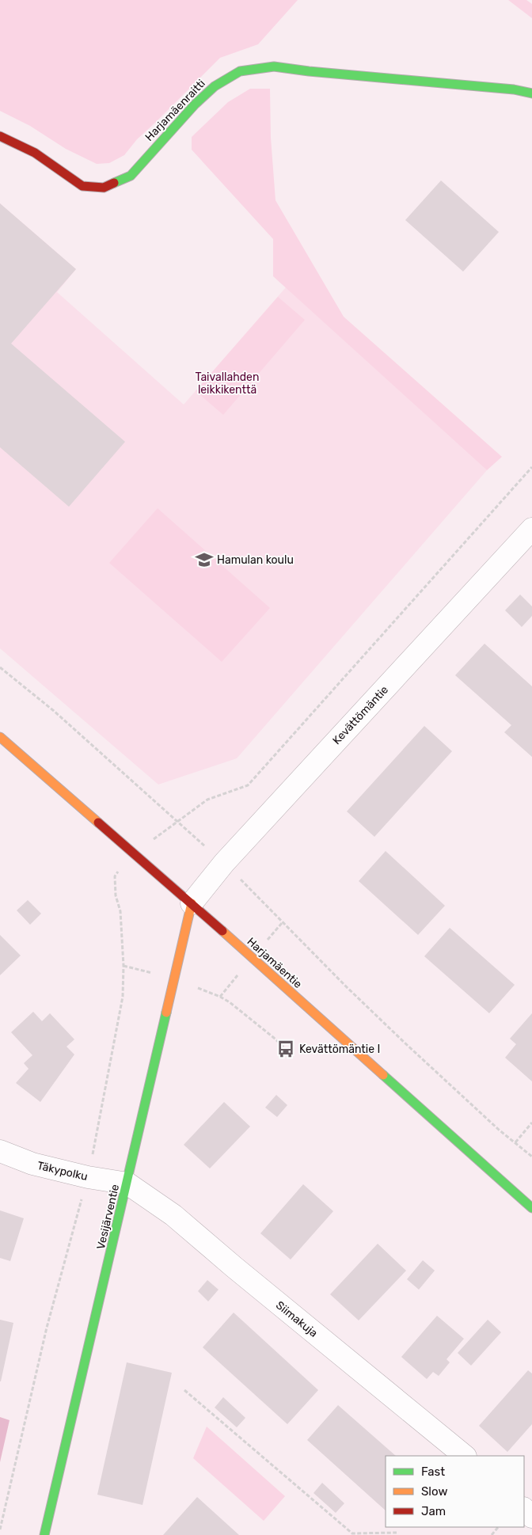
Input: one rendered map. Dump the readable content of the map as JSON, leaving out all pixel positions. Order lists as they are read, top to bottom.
{
  "streets": {
    "street": [
      "Harjamäenraitti",
      "Kevättömäntie",
      "Harjamäentie",
      "Täkypolku",
      "Vesijärventie",
      "Siimakuja"
    ]
  },
  "crossings": [
    ["Kevättömäntie", "Harjamäentie"],
    ["Kevättömäntie", "Vesijärventie"],
    ["Harjamäentie", "Vesijärventie"],
    ["Täkypolku", "Vesijärventie"],
    ["Täkypolku", "Siimakuja"],
    ["Vesijärventie", "Siimakuja"]
  ],
  "parks": ["Taivallahden leikkikenttä"],
  "places": {
    "school or university": ["Hamulan koulu"],
    "bus stop": ["Kevättömäntie I"]
  },
  "legend": ["Fast", "Slow", "Jam"]
}
